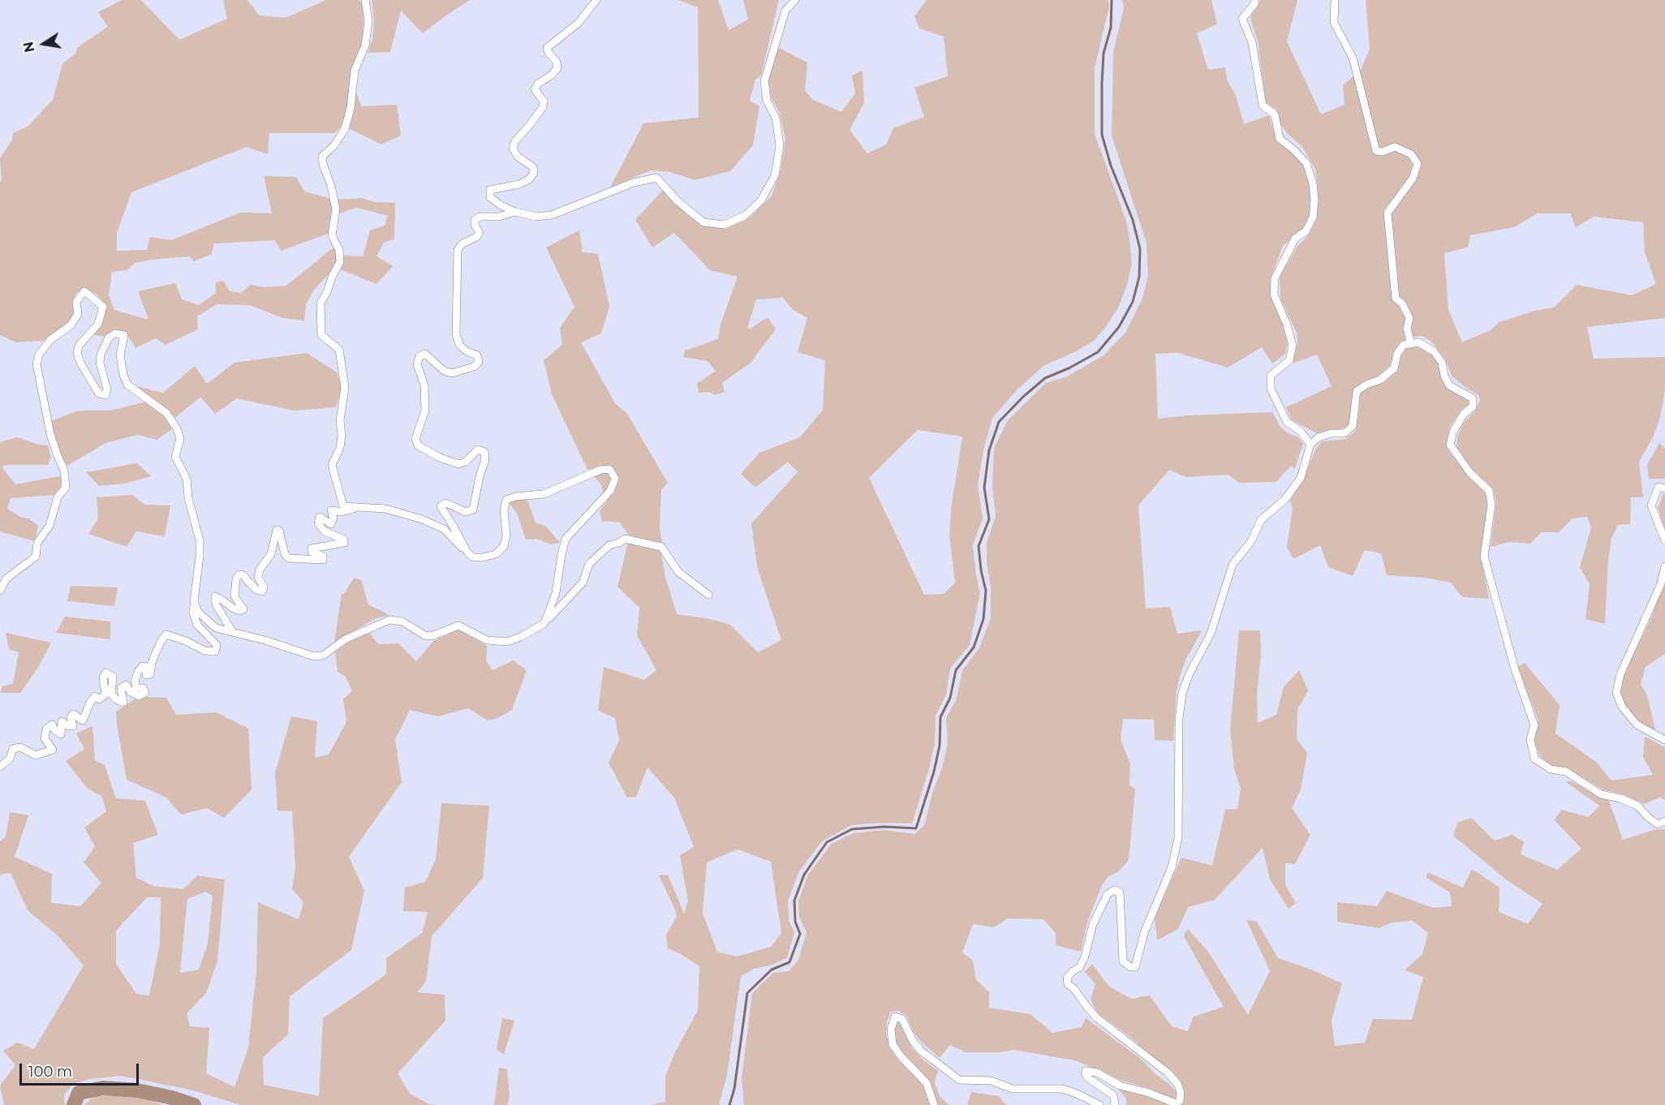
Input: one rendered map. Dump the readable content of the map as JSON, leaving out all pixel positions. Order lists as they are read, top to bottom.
{
  "scale_bar": "100 m",
  "north": "left"
}
